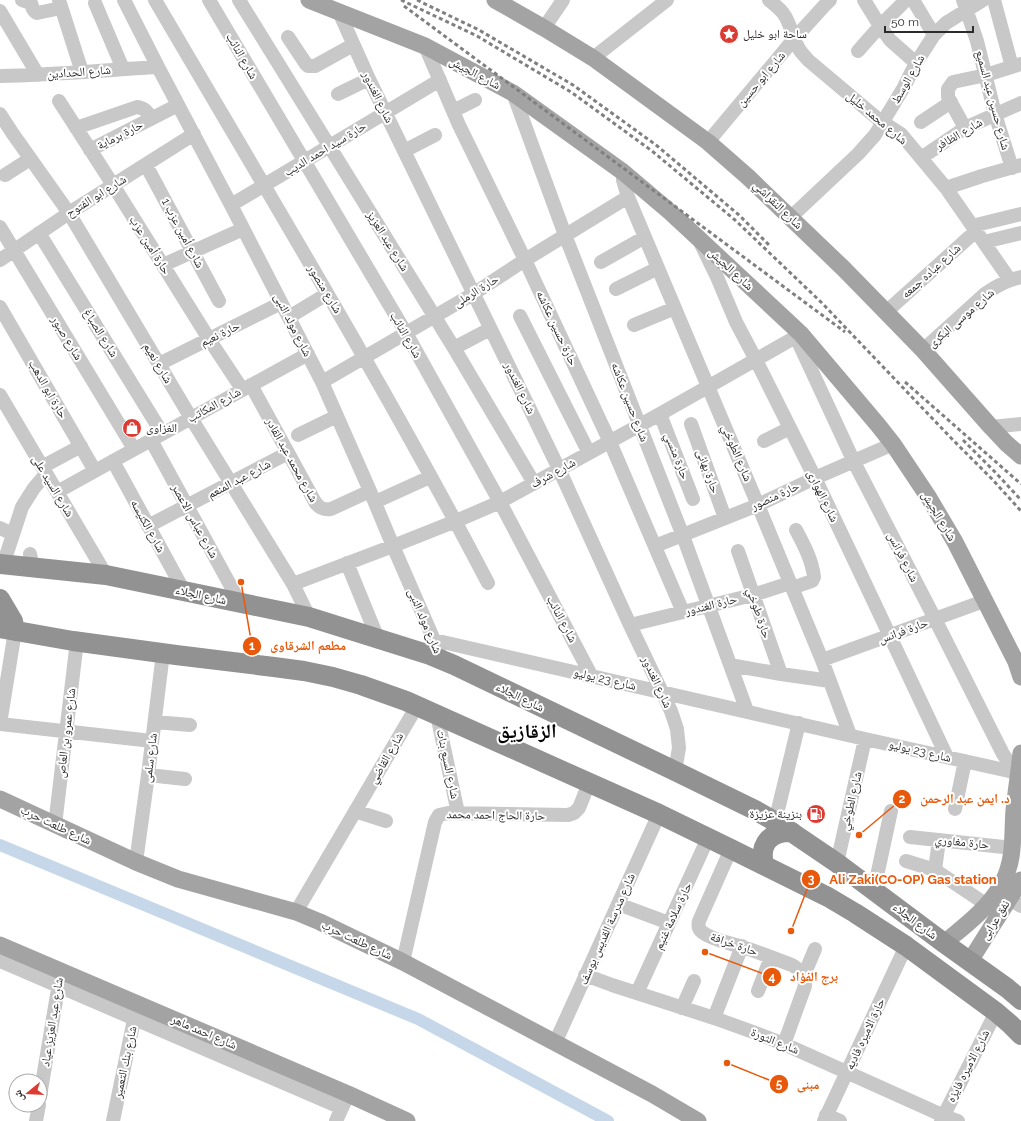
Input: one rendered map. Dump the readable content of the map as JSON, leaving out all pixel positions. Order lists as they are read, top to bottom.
{
  "streets": {
    "highway": ["شارع الجلاء"],
    "main road": [
      "شارع الجيش",
      "شارع النقراشي",
      "شارع طلعت حرب",
      "نفق عرابى",
      "شارع احمد ماهر"
    ],
    "street": [
      "شارع النائب",
      "شارع الحدادين",
      "شارع ابو حسين",
      "شارع الوسط",
      "شارع الغندور",
      "شارع حسين عبد السميع",
      "شارع محمد خليل",
      "شارع الظافر",
      "حارة برماية",
      "حارة سيد احمد الديب",
      "شارع ابو الفتوح",
      "شارع أمين عزب 1",
      "شارع عبد العزيز",
      "حارة أمين عزب",
      "شارع عباده جمعه",
      "شارع منصور",
      "حارة الرملى",
      "شارع موسى البكرى",
      "شارع مولد النبى",
      "حارة حسين عكاشه",
      "شارع الصباغ",
      "حارة نعيم",
      "شارع صبور",
      "شارع نعيم",
      "حارة ابو الدهب",
      "شارع حسين عكاشه",
      "شارع المكاتب",
      "شارع الطوخي",
      "حارة منسي",
      "شارع محمد عبد القادر",
      "حارة بهائى",
      "شارع شرف",
      "شارع عبد المنعم",
      "شارع السيد على",
      "حارة منصور",
      "شارع الهوارى",
      "شارع عباس الاعصر",
      "شارع الكنيسه",
      "شارع فرانس",
      "حارة الغندور",
      "حارة طوخي",
      "حارة فرانس",
      "شارع 23 يوليو",
      "شارع عمرو بن العاص",
      "شارع سلمى",
      "شارع القاضي",
      "شارع السبع بنات",
      "حارة الحاج احمد محمد",
      "حارة مغاوري",
      "حارة سلامة غنيم",
      "شارع مدرسة القديس يوسف",
      "حارة خرافة",
      "شارع عبد العزيز عياد",
      "حارة الاميره فاديه",
      "شارع الثورة",
      "شارع بنك التعمير",
      "شارع الاميره فايزه"
    ]
  },
  "crossings": [
    ["شارع النائب", "حارة سيد احمد الديب"],
    ["شارع النائب", "حارة الرملى"],
    ["شارع النائب", "شارع شرف"],
    ["شارع النائب", "شارع 23 يوليو"],
    ["شارع الحدادين", "شارع مولد النبى"],
    ["شارع الجيش", "شارع الغندور"],
    ["شارع الجيش", "حارة حسين عكاشه"],
    ["شارع الجيش", "شارع حسين عكاشه"],
    ["شارع الجيش", "شارع الطوخي"],
    ["شارع الجيش", "شارع شرف"],
    ["شارع الجيش", "حارة منصور"],
    ["شارع الجيش", "شارع الهوارى"],
    ["شارع الجيش", "شارع فرانس"],
    ["شارع الجيش", "حارة فرانس"],
    ["شارع ابو حسين", "شارع محمد خليل"],
    ["شارع ابو حسين", "شارع النقراشي"],
    ["شارع الوسط", "شارع حسين عبد السميع"],
    ["شارع الوسط", "شارع محمد خليل"],
    ["شارع الوسط", "شارع النقراشي"],
    ["شارع الغندور", "حارة سيد احمد الديب"],
    ["شارع الغندور", "حارة الرملى"],
    ["شارع الغندور", "شارع شرف"],
    ["شارع الغندور", "شارع الجلاء"],
    ["شارع الغندور", "حارة الغندور"],
    ["شارع الغندور", "شارع 23 يوليو"],
    ["شارع حسين عبد السميع", "شارع الظافر"],
    ["شارع محمد خليل", "شارع الظافر"],
    ["شارع محمد خليل", "شارع عباده جمعه"],
    ["شارع محمد خليل", "شارع موسى البكرى"],
    ["حارة برماية", "حارة أمين عزب"],
    ["حارة برماية", "شارع مولد النبى"],
    ["حارة سيد احمد الديب", "شارع عبد العزيز"],
    ["حارة سيد احمد الديب", "شارع منصور"],
    ["حارة سيد احمد الديب", "شارع مولد النبى"],
    ["حارة سيد احمد الديب", "حارة حسين عكاشه"],
    ["شارع ابو الفتوح", "شارع أمين عزب 1"],
    ["شارع ابو الفتوح", "حارة أمين عزب"],
    ["شارع ابو الفتوح", "شارع مولد النبى"],
    ["شارع ابو الفتوح", "شارع الصباغ"],
    ["شارع ابو الفتوح", "شارع صبور"],
    ["شارع ابو الفتوح", "شارع نعيم"],
    ["شارع النقراشي", "شارع عباده جمعه"],
    ["شارع النقراشي", "شارع موسى البكرى"],
    ["شارع عبد العزيز", "حارة الرملى"],
    ["شارع عبد العزيز", "شارع شرف"],
    ["حارة أمين عزب", "حارة نعيم"],
    ["حارة أمين عزب", "شارع المكاتب"],
    ["حارة أمين عزب", "شارع محمد عبد القادر"],
    ["شارع منصور", "حارة الرملى"],
    ["شارع منصور", "شارع شرف"],
    ["حارة الرملى", "شارع مولد النبى"],
    ["حارة الرملى", "حارة حسين عكاشه"],
    ["حارة الرملى", "شارع حسين عكاشه"],
    ["حارة الرملى", "شارع الطوخي"],
    ["شارع مولد النبى", "حارة نعيم"],
    ["شارع مولد النبى", "شارع المكاتب"],
    ["شارع مولد النبى", "شارع محمد عبد القادر"],
    ["شارع مولد النبى", "شارع شرف"],
    ["شارع مولد النبى", "شارع الجلاء"],
    ["شارع مولد النبى", "شارع 23 يوليو"],
    ["حارة حسين عكاشه", "شارع شرف"],
    ["حارة حسين عكاشه", "حارة منصور"],
    ["حارة حسين عكاشه", "حارة الغندور"],
    ["شارع الصباغ", "شارع المكاتب"],
    ["شارع الصباغ", "شارع عباس الاعصر"],
    ["حارة نعيم", "شارع نعيم"],
    ["شارع صبور", "شارع المكاتب"],
    ["شارع نعيم", "شارع المكاتب"],
    ["شارع نعيم", "شارع شرف"],
    ["شارع نعيم", "شارع عبد المنعم"],
    ["شارع نعيم", "شارع الجلاء"],
    ["حارة ابو الدهب", "شارع المكاتب"],
    ["شارع حسين عكاشه", "شارع شرف"],
    ["شارع حسين عكاشه", "حارة منصور"],
    ["شارع حسين عكاشه", "حارة الغندور"],
    ["شارع حسين عكاشه", "شارع 23 يوليو"],
    ["شارع المكاتب", "شارع محمد عبد القادر"],
    ["شارع المكاتب", "شارع السيد على"],
    ["شارع المكاتب", "شارع عباس الاعصر"],
    ["شارع المكاتب", "شارع الكنيسه"],
    ["شارع الطوخي", "شارع شرف"],
    ["شارع الطوخي", "حارة منصور"],
    ["شارع الطوخي", "شارع الجلاء"],
    ["شارع الطوخي", "حارة الغندور"],
    ["شارع الطوخي", "حارة فرانس"],
    ["شارع الطوخي", "شارع 23 يوليو"],
    ["حارة منسي", "شارع شرف"],
    ["شارع محمد عبد القادر", "شارع عبد المنعم"],
    ["حارة بهائى", "حارة منصور"],
    ["شارع شرف", "شارع الهوارى"],
    ["شارع شرف", "شارع فرانس"],
    ["شارع عبد المنعم", "شارع عباس الاعصر"],
    ["شارع عبد المنعم", "شارع الكنيسه"],
    ["شارع السيد على", "شارع الجلاء"],
    ["حارة منصور", "شارع الهوارى"],
    ["حارة منصور", "شارع فرانس"],
    ["شارع الهوارى", "حارة فرانس"],
    ["شارع الهوارى", "شارع 23 يوليو"],
    ["شارع عباس الاعصر", "شارع الجلاء"],
    ["شارع الكنيسه", "شارع الجلاء"],
    ["شارع فرانس", "حارة فرانس"],
    ["شارع فرانس", "شارع 23 يوليو"],
    ["شارع الجلاء", "شارع عمرو بن العاص"],
    ["شارع الجلاء", "شارع سلمى"],
    ["شارع الجلاء", "شارع القاضي"],
    ["شارع الجلاء", "شارع السبع بنات"],
    ["شارع الجلاء", "حارة الحاج احمد محمد"],
    ["شارع الجلاء", "حارة سلامة غنيم"],
    ["شارع الجلاء", "نفق عرابى"],
    ["شارع الجلاء", "شارع مدرسة القديس يوسف"],
    ["شارع الجلاء", "حارة خرافة"],
    ["شارع الجلاء", "حارة الاميره فاديه"],
    ["شارع الجلاء", "شارع الاميره فايزه"],
    ["حارة الغندور", "حارة طوخي"],
    ["شارع عمرو بن العاص", "شارع طلعت حرب"],
    ["شارع سلمى", "شارع طلعت حرب"],
    ["شارع القاضي", "شارع طلعت حرب"],
    ["شارع السبع بنات", "حارة الحاج احمد محمد"],
    ["حارة الحاج احمد محمد", "شارع طلعت حرب"],
    ["شارع طلعت حرب", "شارع مدرسة القديس يوسف"],
    ["حارة سلامة غنيم", "شارع الثورة"],
    ["شارع مدرسة القديس يوسف", "شارع الثورة"],
    ["شارع عبد العزيز عياد", "شارع احمد ماهر"],
    ["شارع احمد ماهر", "شارع بنك التعمير"],
    ["حارة الاميره فاديه", "شارع الثورة"],
    ["شارع الثورة", "شارع الاميره فايزه"]
  ],
  "districts": ["الزقازيق"],
  "places": {
    "place": ["ساحة ابو خليل"],
    "shop": ["الغزاوى"],
    "other": [
      "مطعم الشرقاوى",
      "د. ايمن عبد الرحمن",
      "Ali Zaki(CO-OP) Gas station",
      "برج الفؤاد",
      "مبنى"
    ],
    "fuel station": ["بنزينة عزيزة"]
  },
  "scale_bar": "50 m",
  "north": "left"
}
